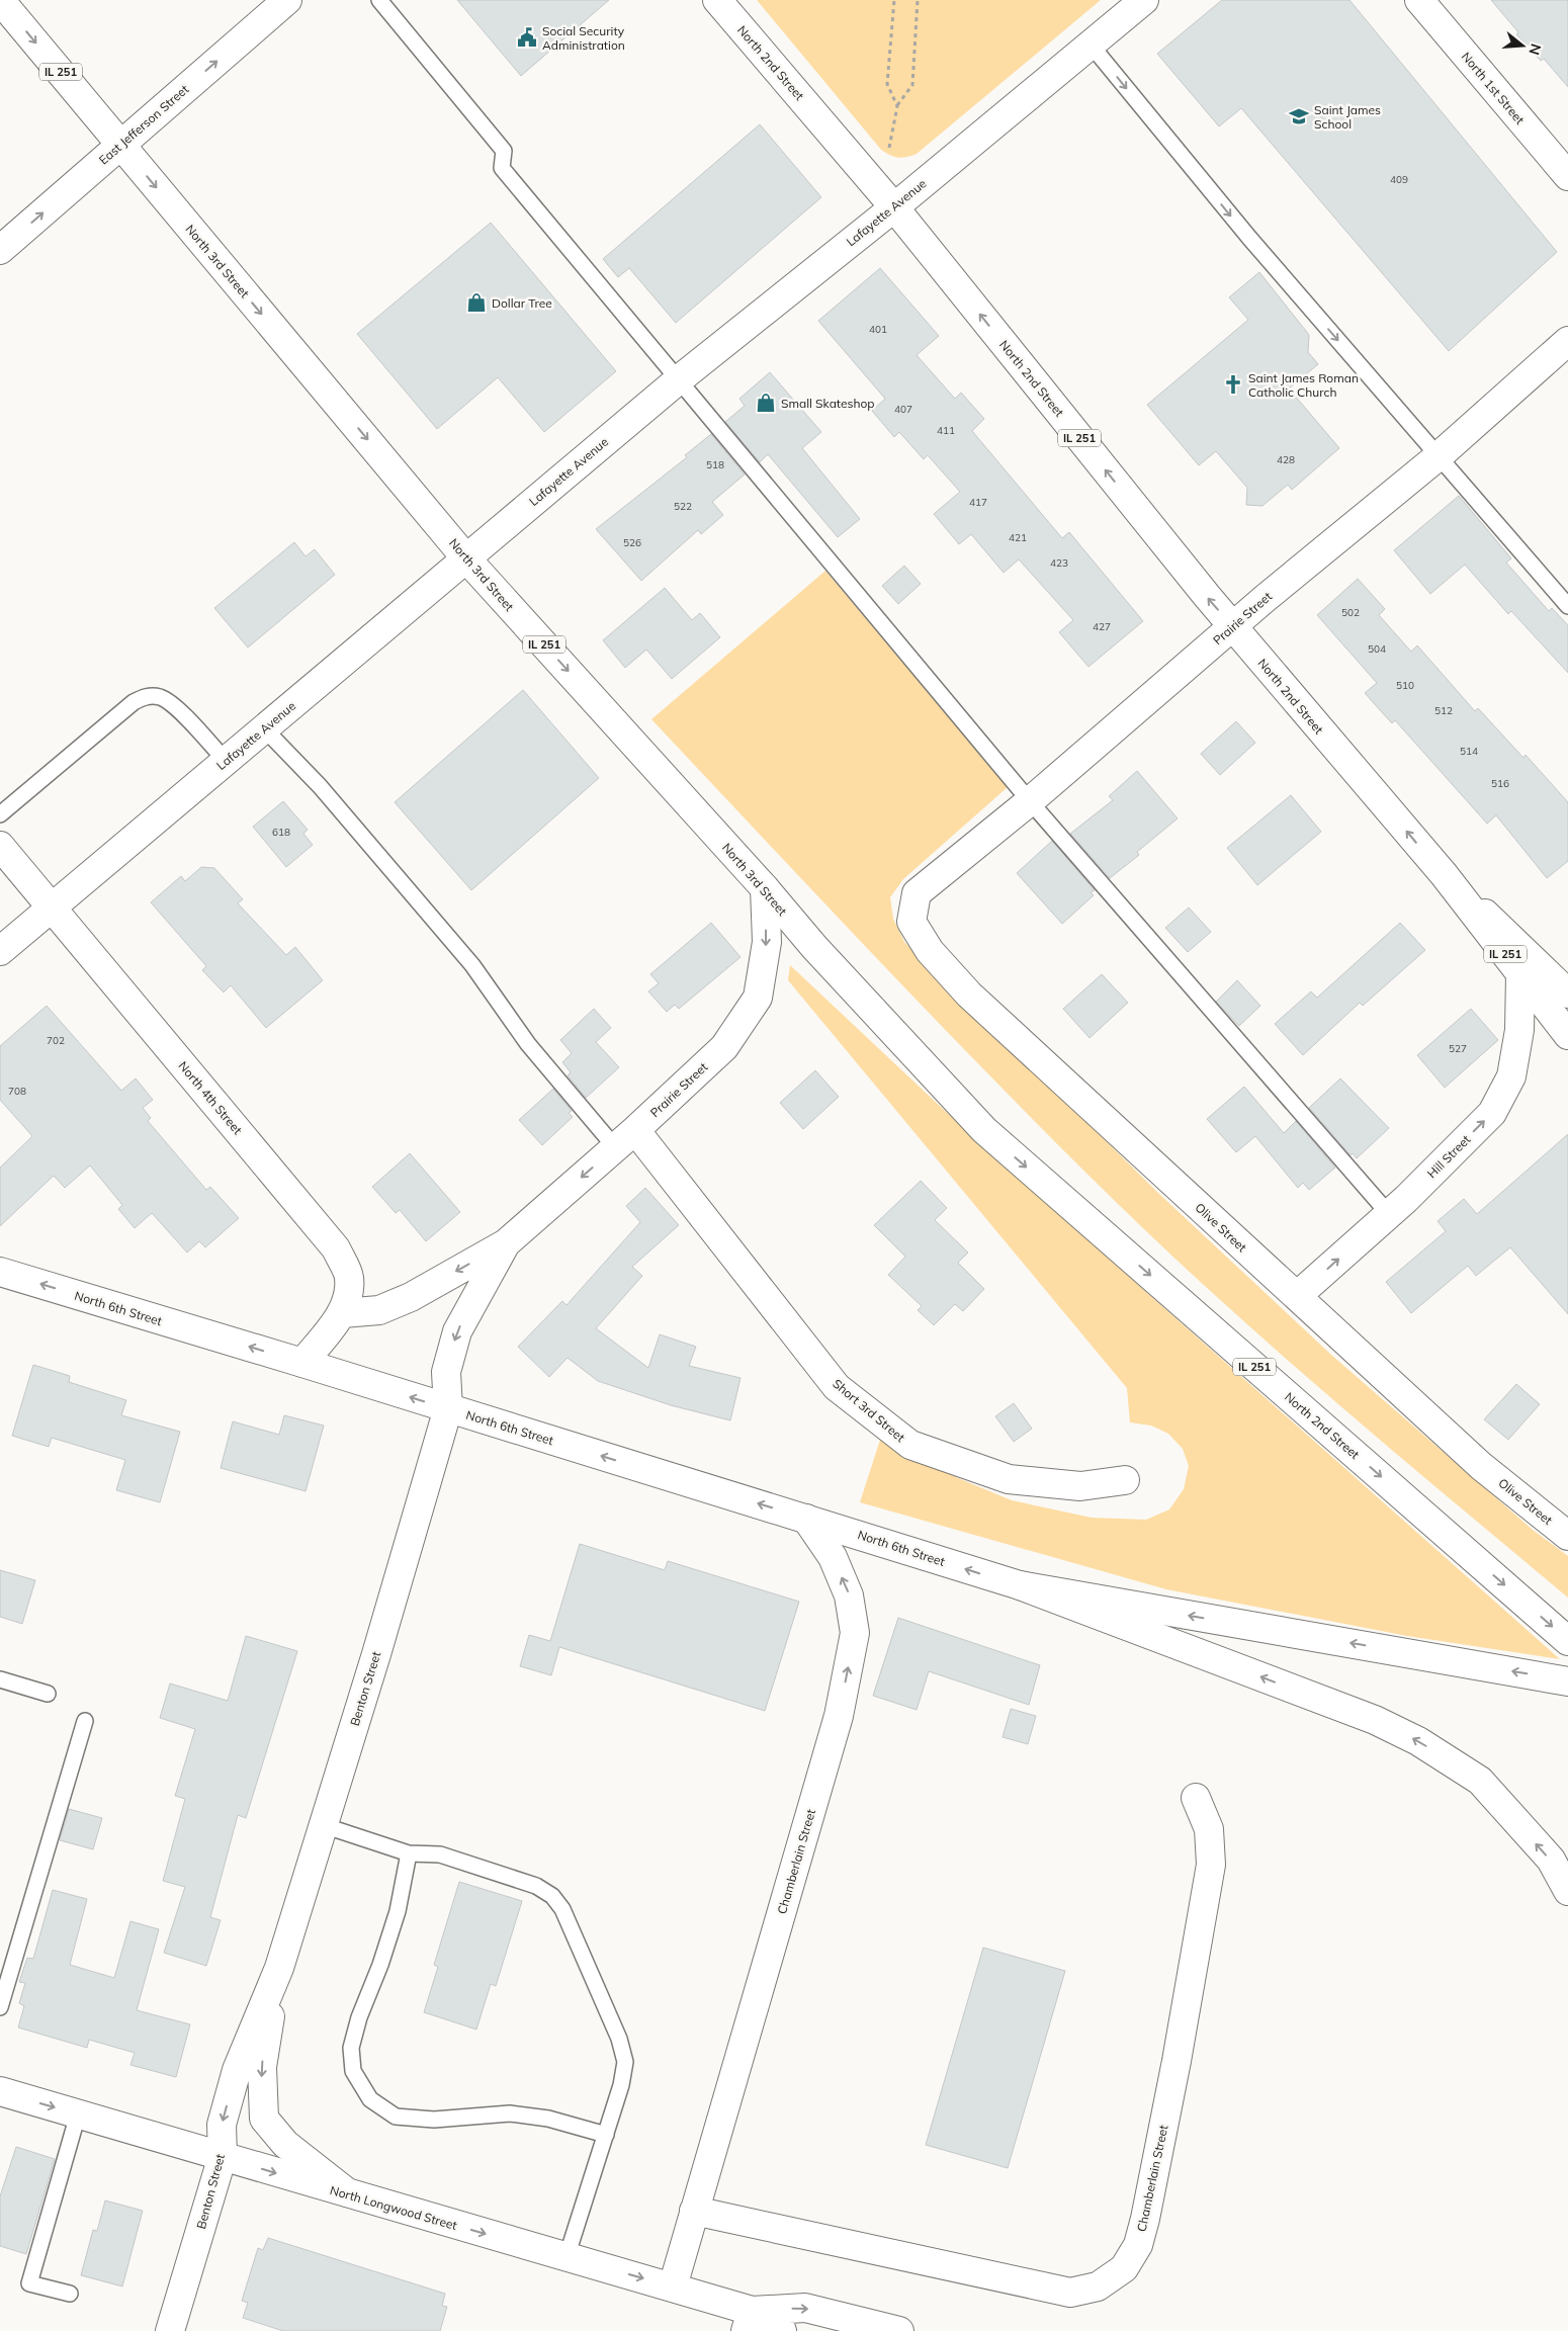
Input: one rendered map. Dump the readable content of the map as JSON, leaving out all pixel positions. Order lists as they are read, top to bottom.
{
  "streets": {
    "street": [
      "North 2nd Street",
      "IL 251",
      "North 1st Street",
      "East Jefferson Street",
      "Lafayette Avenue",
      "North 3rd Street",
      "Prairie Street",
      "North 4th Street",
      "Hill Street",
      "Olive Street",
      "North 6th Street",
      "Short 3rd Street",
      "Benton Street",
      "Chamberlain Street",
      "North Longwood Street"
    ]
  },
  "crossings": [
    ["North 2nd Street", "Lafayette Avenue"],
    ["North 2nd Street", "North 3rd Street"],
    ["North 2nd Street", "Prairie Street"],
    ["North 2nd Street", "Hill Street"],
    ["East Jefferson Street", "North 3rd Street"],
    ["Lafayette Avenue", "North 3rd Street"],
    ["Lafayette Avenue", "North 4th Street"],
    ["North 3rd Street", "Prairie Street"],
    ["Prairie Street", "North 4th Street"],
    ["Prairie Street", "Olive Street"],
    ["Prairie Street", "North 6th Street"],
    ["Prairie Street", "Short 3rd Street"],
    ["Prairie Street", "Benton Street"],
    ["North 4th Street", "North 6th Street"],
    ["Hill Street", "Olive Street"],
    ["North 6th Street", "Benton Street"],
    ["North 6th Street", "Chamberlain Street"],
    ["Benton Street", "North Longwood Street"],
    ["Chamberlain Street", "North Longwood Street"]
  ],
  "one_way": [
    "East Jefferson Street",
    "North 3rd Street",
    "Prairie Street",
    "Hill Street",
    "North 6th Street",
    "Chamberlain Street",
    "North Longwood Street"
  ],
  "places": {
    "public building": ["Social Security Administration"],
    "school or university": ["Saint James School"],
    "shop": ["Dollar Tree", "Small Skateshop"],
    "church": ["Saint James Roman Catholic Church"]
  },
  "house_numbers": [
    "409",
    "401",
    "407",
    "411",
    "428",
    "518",
    "417",
    "522",
    "421",
    "526",
    "423",
    "502",
    "427",
    "504",
    "510",
    "512",
    "514",
    "516",
    "618",
    "702",
    "527",
    "708"
  ],
  "north": "right"
}
